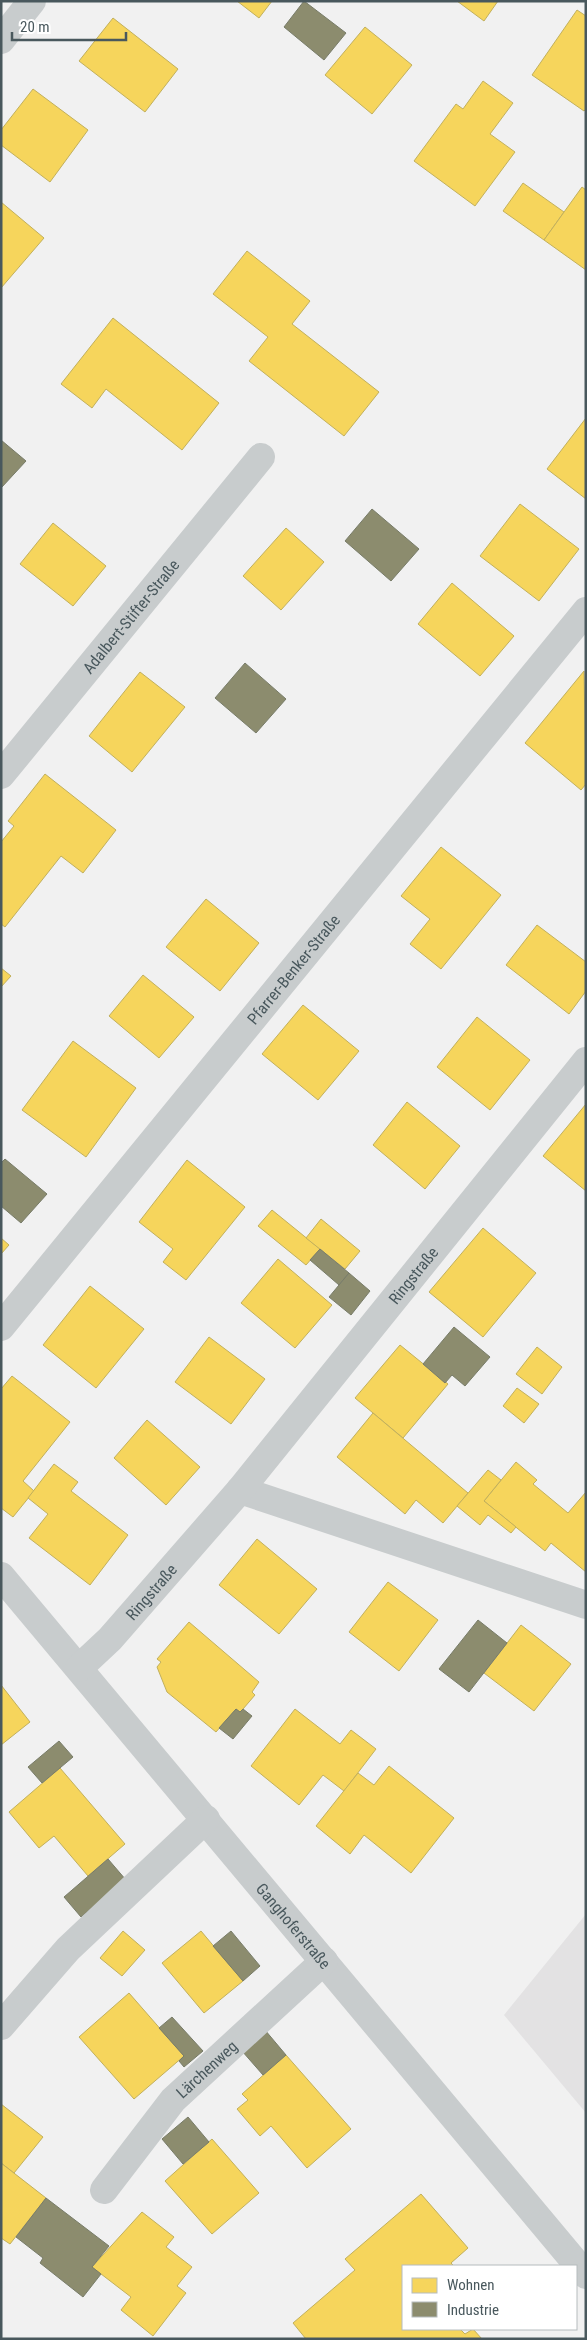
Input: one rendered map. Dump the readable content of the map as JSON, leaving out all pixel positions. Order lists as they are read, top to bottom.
{
  "streets": {
    "street": [
      "Adalbert-Stifter-Straße",
      "Pfarrer-Benker-Straße",
      "Ringstraße",
      "Ganghoferstraße",
      "Lärchenweg"
    ]
  },
  "crossings": [
    ["Ringstraße", "Ganghoferstraße"],
    ["Ganghoferstraße", "Lärchenweg"]
  ],
  "legend": ["Wohnen", "Industrie"],
  "scale_bar": "20 m"
}
